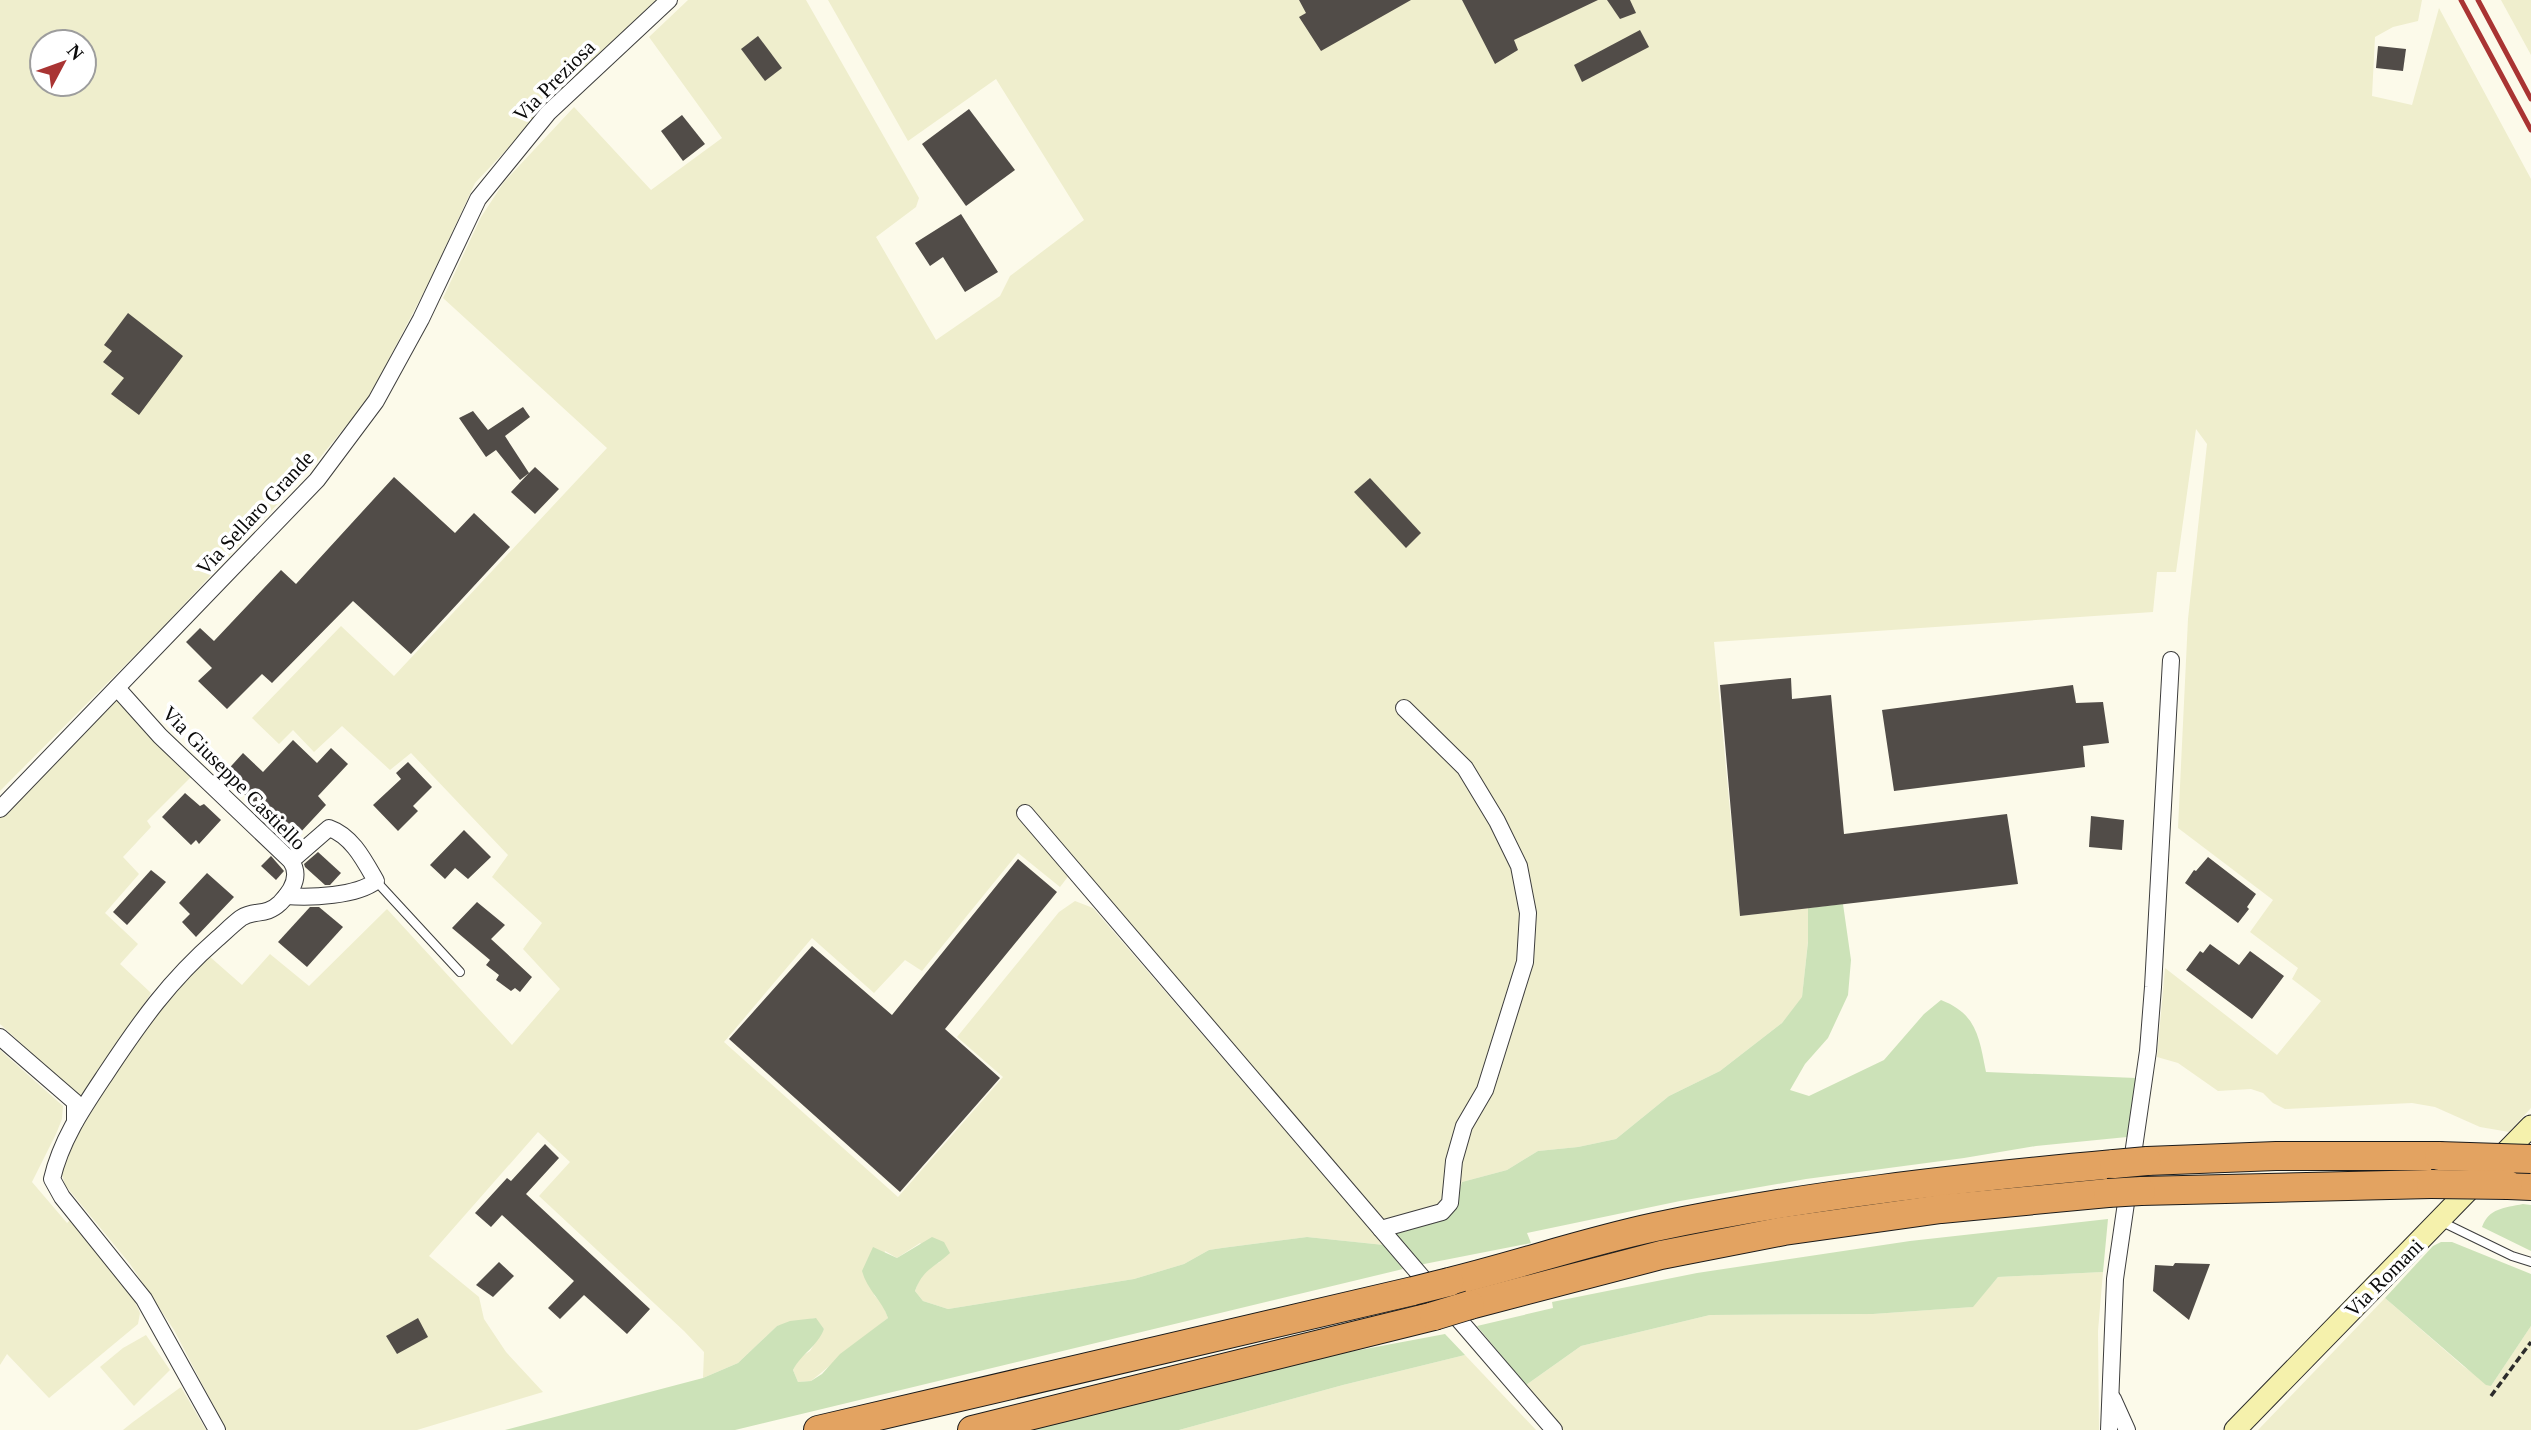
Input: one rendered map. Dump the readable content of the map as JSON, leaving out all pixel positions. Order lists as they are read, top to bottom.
{
  "streets": {
    "street": [
      "Via Preziosa",
      "Via Sellaro Grande",
      "Via Giuseppe Castiello",
      "Via Romani"
    ]
  },
  "crossings": [
    ["Via Preziosa", "Via Sellaro Grande"],
    ["Via Sellaro Grande", "Via Giuseppe Castiello"]
  ],
  "north": "top right"
}
